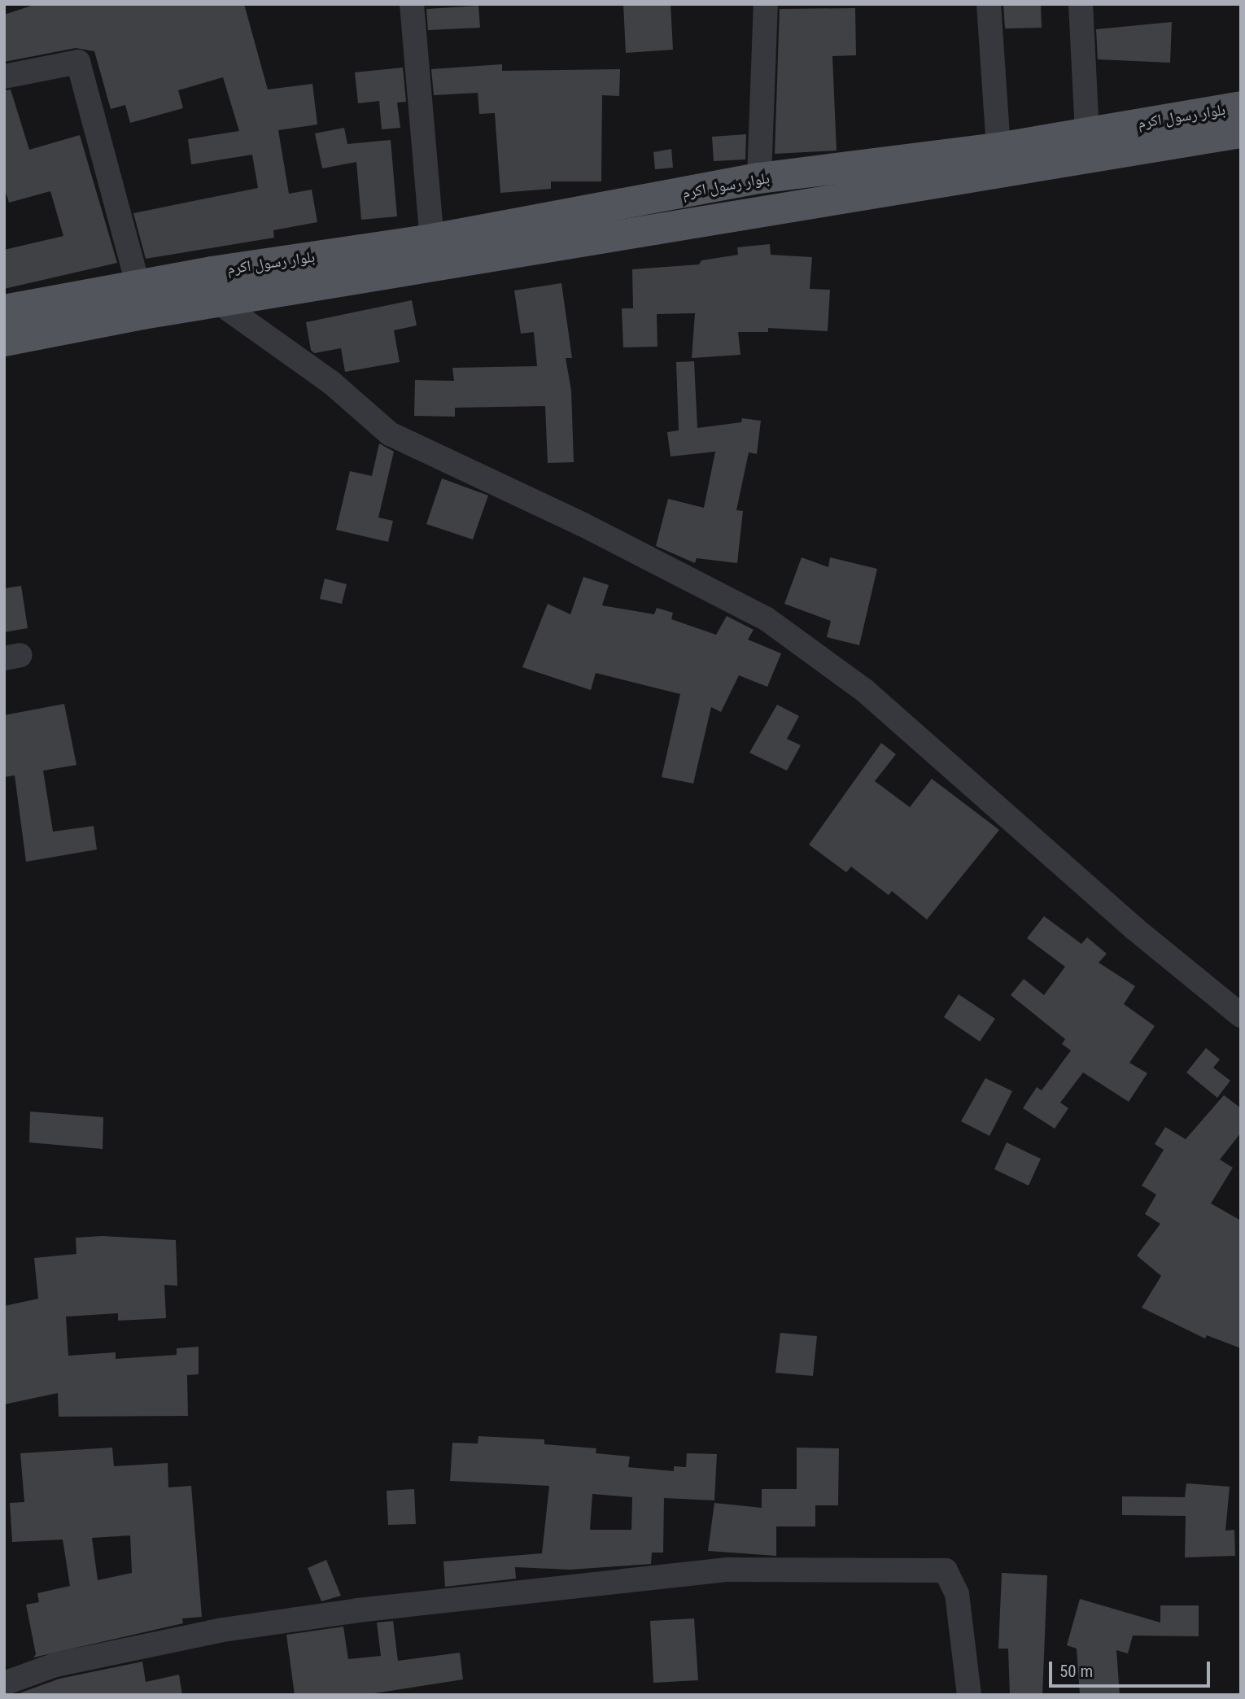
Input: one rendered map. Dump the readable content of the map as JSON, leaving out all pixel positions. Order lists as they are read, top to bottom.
{
  "streets": {
    "main road": ["بلوار رسول اکرم"]
  },
  "scale_bar": "50 m"
}
